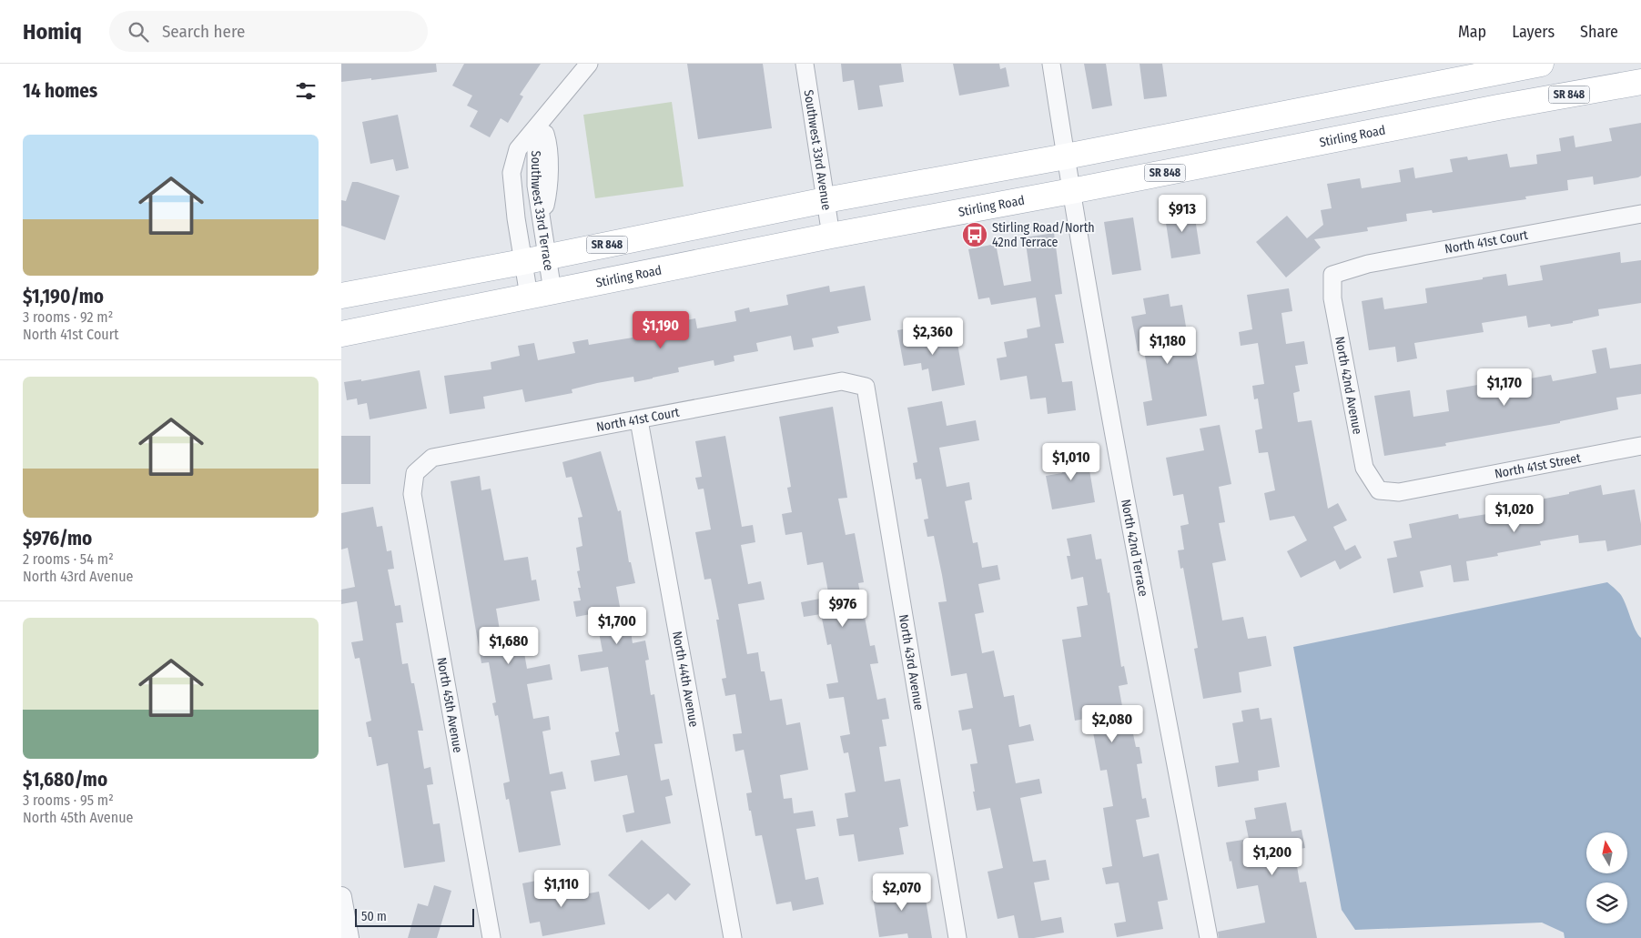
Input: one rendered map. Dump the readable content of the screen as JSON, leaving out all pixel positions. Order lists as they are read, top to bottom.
{
  "streets": {
    "main road": ["SR 848", "Stirling Road"],
    "street": [
      "Southwest 33rd Avenue",
      "Southwest 33rd Terrace",
      "North 41st Court",
      "North 42nd Avenue",
      "North 41st Street",
      "North 42nd Terrace",
      "North 43rd Avenue",
      "North 44th Avenue",
      "North 45th Avenue"
    ]
  },
  "crossings": [
    ["SR 848", "Southwest 33rd Avenue"],
    ["SR 848", "Southwest 33rd Terrace"],
    ["SR 848", "North 42nd Terrace"],
    ["Stirling Road", "Southwest 33rd Avenue"],
    ["Stirling Road", "Southwest 33rd Terrace"],
    ["Stirling Road", "North 42nd Terrace"],
    ["North 41st Court", "North 42nd Avenue"],
    ["North 41st Court", "North 43rd Avenue"],
    ["North 41st Court", "North 44th Avenue"],
    ["North 41st Court", "North 45th Avenue"],
    ["North 42nd Avenue", "North 41st Street"]
  ],
  "places": {
    "bus stop": ["Stirling Road/North 42nd Terrace"]
  },
  "scale_bar": "50 m",
  "north": "top",
  "page": {
    "header": "Homiq",
    "search": "Search here",
    "nav": ["Map", "Layers", "Share"],
    "heading": "14 homes",
    "list": [
      {
        "name": "$1,190/mo",
        "note": "3 rooms · 92 m² · North 41st Court"
      },
      {
        "name": "$976/mo",
        "note": "2 rooms · 54 m² · North 43rd Avenue"
      },
      {
        "name": "$1,680/mo",
        "note": "3 rooms · 95 m² · North 45th Avenue"
      }
    ],
    "price": [
      "$913",
      "$1,190",
      "$2,360",
      "$1,180",
      "$1,170",
      "$1,010",
      "$1,020",
      "$976",
      "$1,700",
      "$1,680",
      "$2,080",
      "$1,200",
      "$1,110",
      "$2,070"
    ],
    "scale": "50 m"
  }
}
